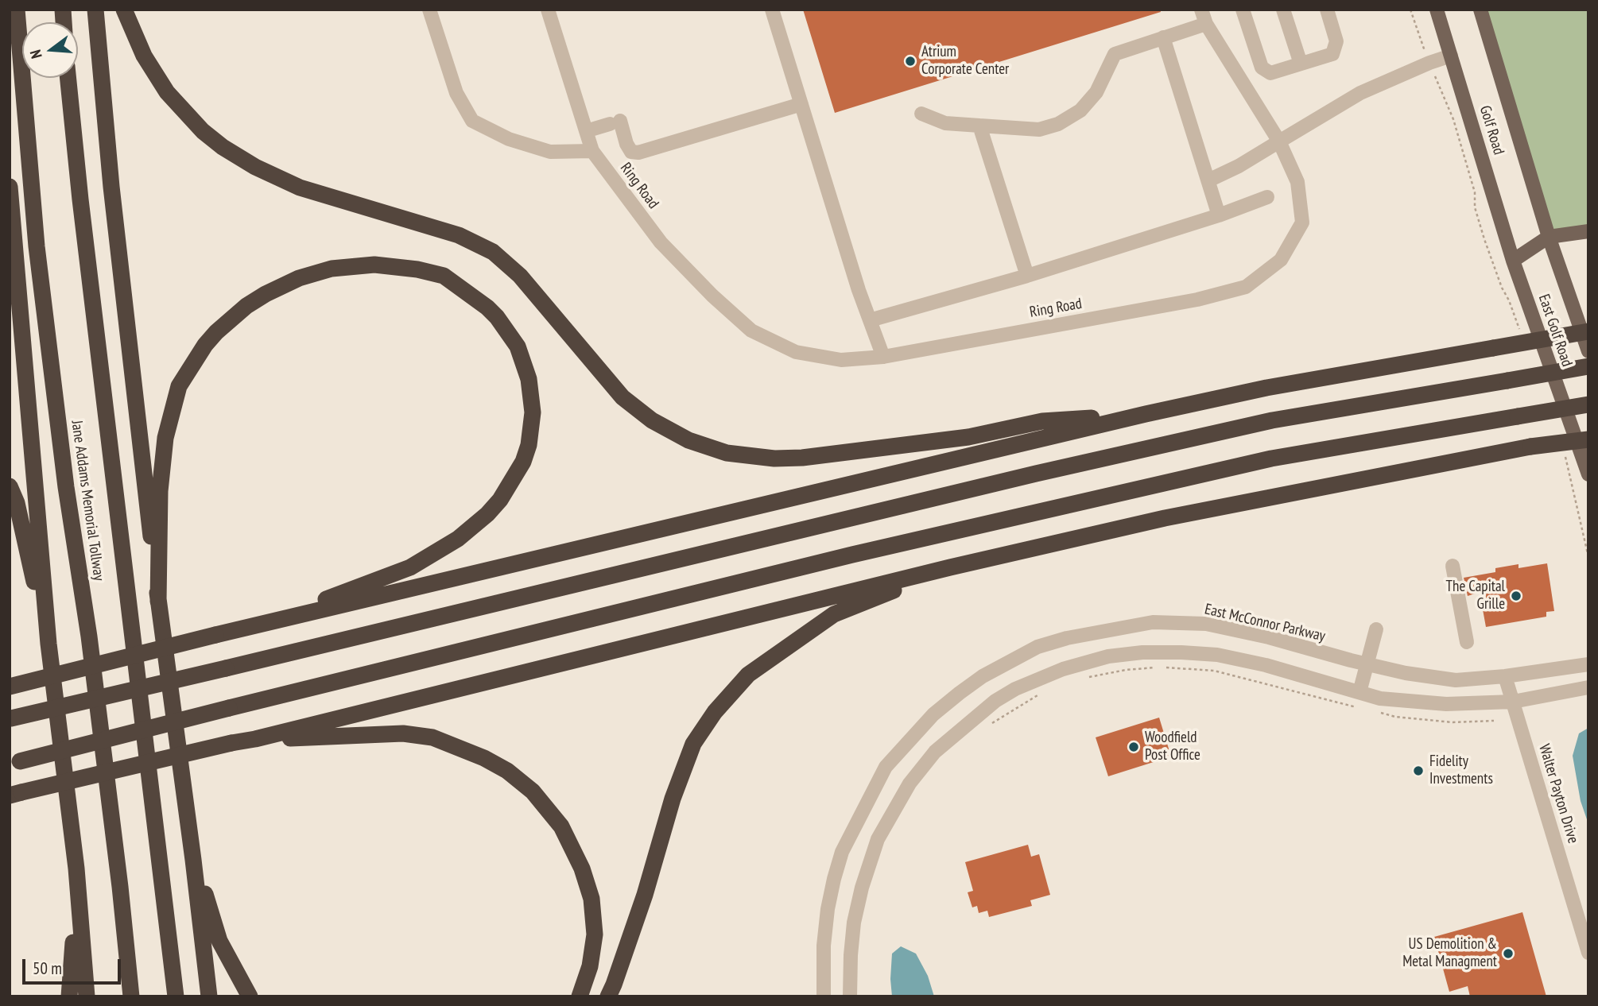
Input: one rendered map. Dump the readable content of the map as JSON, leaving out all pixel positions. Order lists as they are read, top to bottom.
{
  "streets": {
    "highway": ["Jane Addams Memorial Tollway"],
    "main road": ["Golf Road", "East Golf Road"],
    "street": ["Ring Road", "East McConnor Parkway", "Walter Payton Drive"]
  },
  "crossings": [
    ["Golf Road", "East Golf Road"],
    ["East McConnor Parkway", "Walter Payton Drive"]
  ],
  "places": [
    "Atrium Corporate Center",
    "The Capital Grille",
    "Woodfield Post Office",
    "Fidelity Investments",
    "US Demolition & Metal Managment"
  ],
  "scale_bar": "50 m",
  "north": "left"
}
